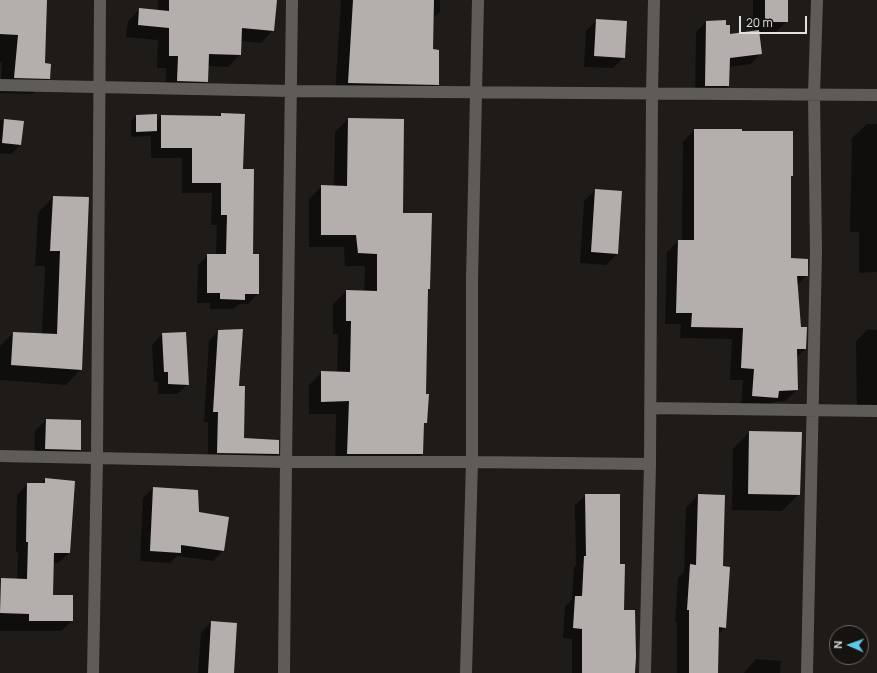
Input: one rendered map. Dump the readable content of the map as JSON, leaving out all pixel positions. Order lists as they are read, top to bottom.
{
  "scale_bar": "20 m",
  "north": "left"
}
